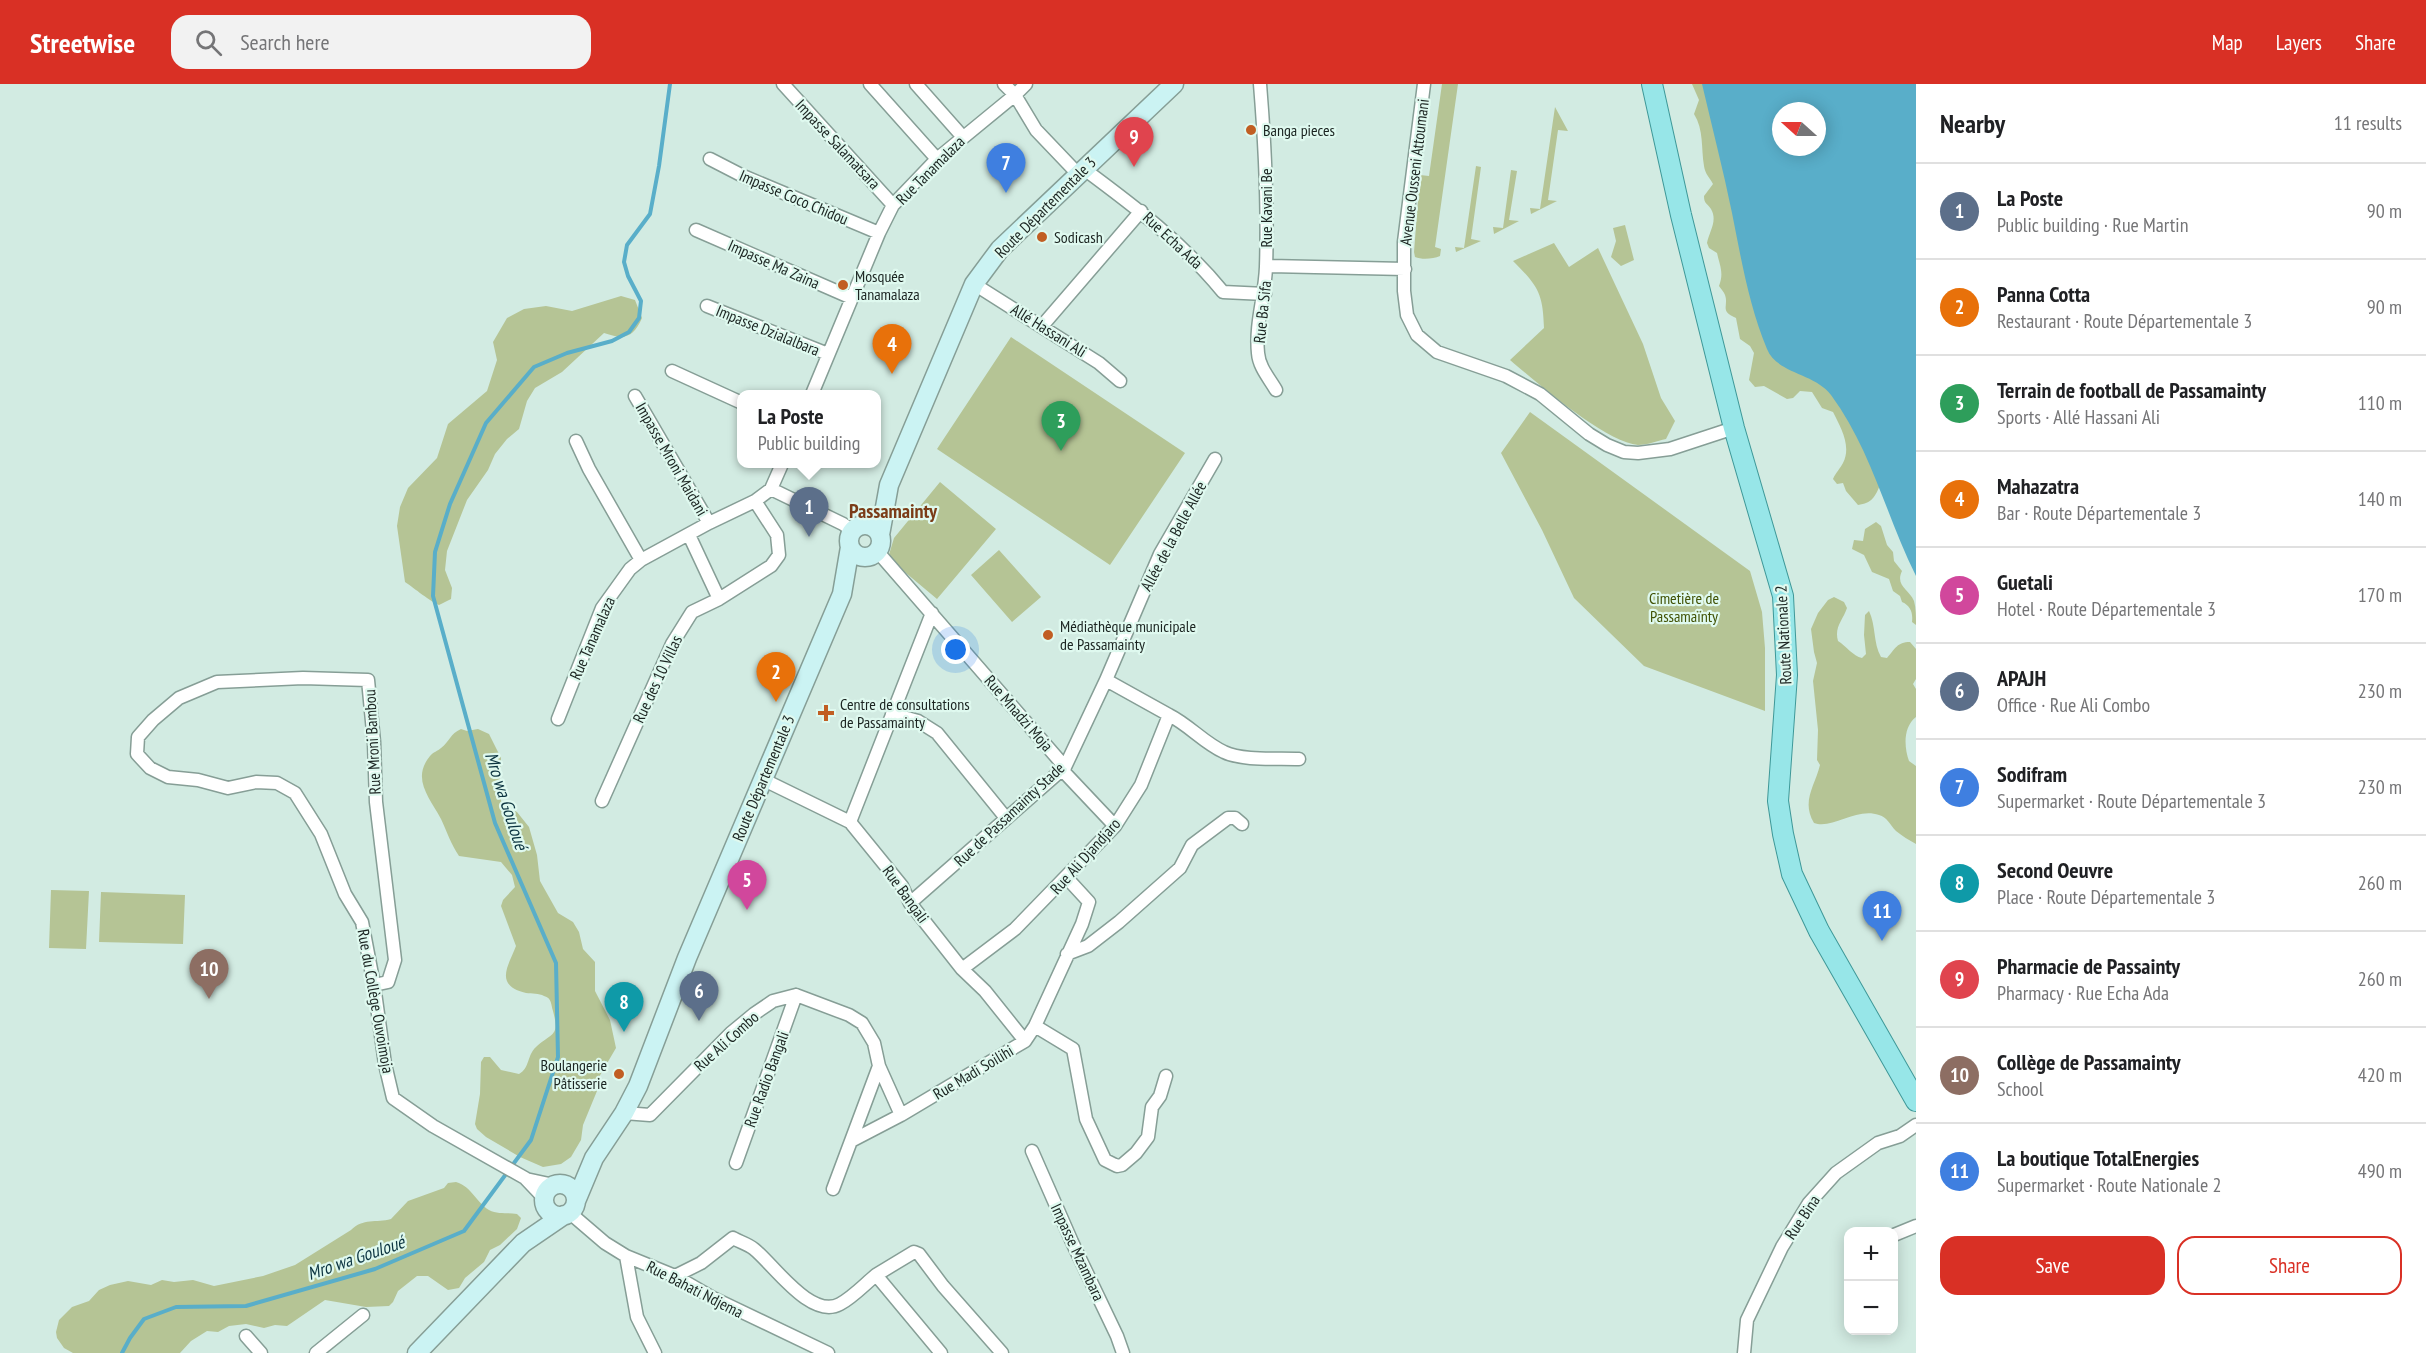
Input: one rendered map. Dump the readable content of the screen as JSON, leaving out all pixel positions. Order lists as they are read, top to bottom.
{
  "streets": {
    "main road": ["Route Départementale 3", "Route Nationale 2"],
    "street": [
      "Impasse Salamatsara",
      "Rue Tanamalaza",
      "Avenue Ousseni Attoumani",
      "Impasse Coco Chidou",
      "Rue Kavani Be",
      "Rue Echa Ada",
      "Impasse Ma Zaina",
      "Rue Ba Sifa",
      "Impasse Dzialalbara",
      "Allé Hassani Ali",
      "Impasse Mroni Maidani",
      "Allée de la Belle Allée",
      "Rue des 10 Villas",
      "Rue Mnadzi Moja",
      "Rue Mroni Bambou",
      "Rue de Passamainty Stade",
      "Rue Ali Djandjaro",
      "Rue Bangali",
      "Rue du Collège Ouvoimoja",
      "Rue Ali Combo",
      "Rue Madi Soilihi",
      "Rue Radio Bangali",
      "Rue Bina",
      "Impasse Mzambara",
      "Rue Bahati Ndjema"
    ]
  },
  "crossings": [
    ["Impasse Salamatsara", "Rue Tanamalaza"],
    ["Rue Tanamalaza", "Impasse Coco Chidou"],
    ["Rue Tanamalaza", "Rue Echa Ada"],
    ["Rue Tanamalaza", "Impasse Ma Zaina"],
    ["Rue Tanamalaza", "Impasse Dzialalbara"],
    ["Rue Tanamalaza", "Impasse Mroni Maidani"],
    ["Rue Tanamalaza", "Rue des 10 Villas"],
    ["Avenue Ousseni Attoumani", "Rue Kavani Be"],
    ["Avenue Ousseni Attoumani", "Route Nationale 2"],
    ["Route Départementale 3", "Rue Echa Ada"],
    ["Route Départementale 3", "Allé Hassani Ali"],
    ["Route Départementale 3", "Rue Mnadzi Moja"],
    ["Route Départementale 3", "Rue Bangali"],
    ["Route Départementale 3", "Rue du Collège Ouvoimoja"],
    ["Route Départementale 3", "Rue Ali Combo"],
    ["Route Départementale 3", "Rue Bahati Ndjema"],
    ["Rue Kavani Be", "Rue Ba Sifa"],
    ["Rue Echa Ada", "Rue Ba Sifa"],
    ["Allée de la Belle Allée", "Rue de Passamainty Stade"],
    ["Rue Mnadzi Moja", "Rue de Passamainty Stade"],
    ["Rue Mnadzi Moja", "Rue Ali Djandjaro"],
    ["Rue Mroni Bambou", "Rue du Collège Ouvoimoja"],
    ["Rue de Passamainty Stade", "Rue Bangali"],
    ["Rue Ali Djandjaro", "Rue Bangali"],
    ["Rue Ali Djandjaro", "Rue Madi Soilihi"],
    ["Rue Bangali", "Rue Madi Soilihi"],
    ["Rue Ali Combo", "Rue Radio Bangali"]
  ],
  "districts": ["Passamainty"],
  "water": ["Mro wa Gouloué"],
  "parks": ["Cimetière de Passamaïnty"],
  "places": {
    "other": [
      "Banga pieces",
      "Sodicash",
      "Mosquée Tanamalaza",
      "Médiathèque municipale de Passamainty",
      "Boulangerie Pâtisserie"
    ],
    "health": ["Centre de consultations de Passamainty"]
  },
  "north": "left",
  "page": {
    "header": "Streetwise",
    "search": "Search here",
    "nav": ["Map", "Layers", "Share"],
    "heading": ["Nearby", "11 results"],
    "pins": [
      "9",
      "7",
      "4",
      "3",
      "1",
      "2",
      "5",
      "11",
      "10",
      "6",
      "8"
    ],
    "list": [
      {
        "mark": "1",
        "name": "La Poste",
        "note": "Public building · Rue Martin",
        "value": "90 m"
      },
      {
        "mark": "2",
        "name": "Panna Cotta",
        "note": "Restaurant · Route Départementale 3",
        "value": "90 m"
      },
      {
        "mark": "3",
        "name": "Terrain de football de Passamainty",
        "note": "Sports · Allé Hassani Ali",
        "value": "110 m"
      },
      {
        "mark": "4",
        "name": "Mahazatra",
        "note": "Bar · Route Départementale 3",
        "value": "140 m"
      },
      {
        "mark": "5",
        "name": "Guetali",
        "note": "Hotel · Route Départementale 3",
        "value": "170 m"
      },
      {
        "mark": "6",
        "name": "APAJH",
        "note": "Office · Rue Ali Combo",
        "value": "230 m"
      },
      {
        "mark": "7",
        "name": "Sodifram",
        "note": "Supermarket · Route Départementale 3",
        "value": "230 m"
      },
      {
        "mark": "8",
        "name": "Second Oeuvre",
        "note": "Place · Route Départementale 3",
        "value": "260 m"
      },
      {
        "mark": "9",
        "name": "Pharmacie de Passainty",
        "note": "Pharmacy · Rue Echa Ada",
        "value": "260 m"
      },
      {
        "mark": "10",
        "name": "Collège de Passamainty",
        "note": "School",
        "value": "420 m"
      },
      {
        "mark": "11",
        "name": "La boutique TotalEnergies",
        "note": "Supermarket · Route Nationale 2",
        "value": "490 m"
      }
    ],
    "popup": ["La Poste", "Public building"],
    "buttons": ["Save", "Share"],
    "map_buttons": ["+", "−"]
  }
}
